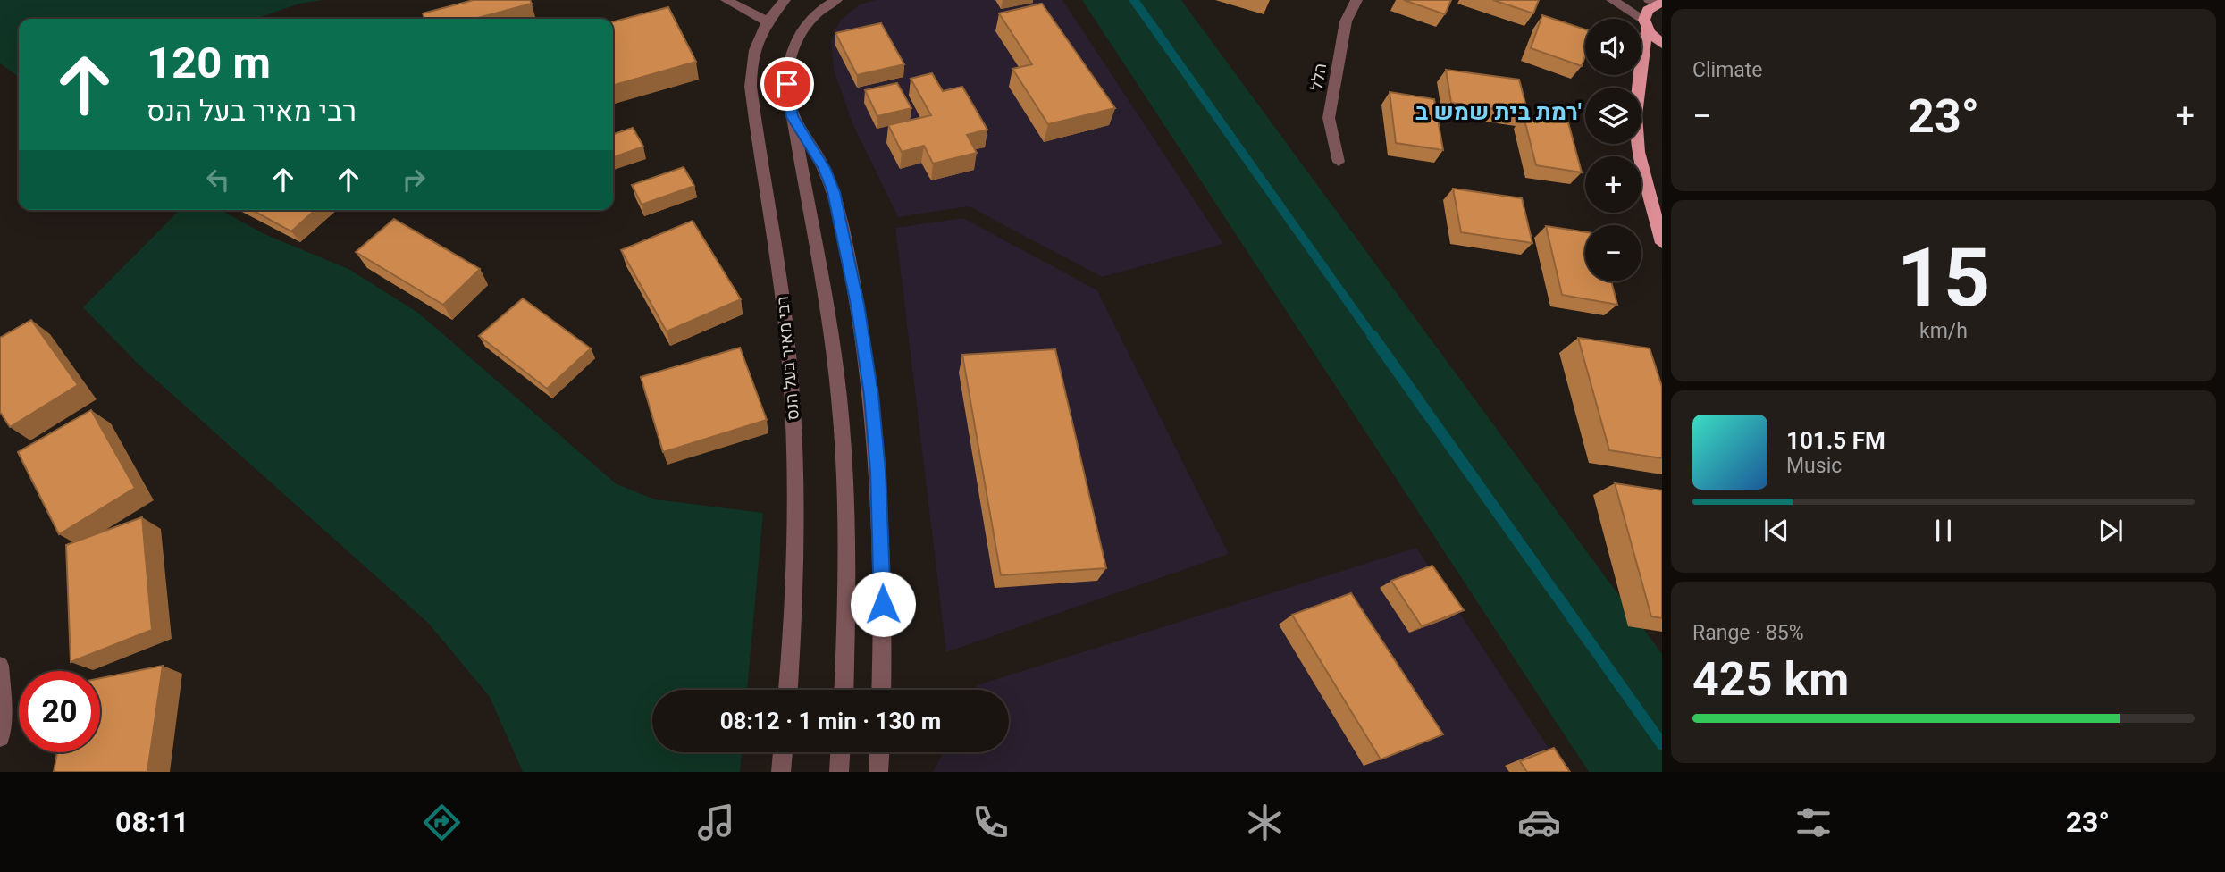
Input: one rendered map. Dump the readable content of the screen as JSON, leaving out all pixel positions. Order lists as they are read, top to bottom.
{
  "streets": {
    "street": ["הלל", "רבי מאיר בעל הנס"]
  },
  "districts": ["רמת בית שמש ב'"],
  "page": {
    "tile": [
      "Climate",
      ["15", "km/h"],
      ["Range · 85%", "425 km"]
    ],
    "map_buttons": ["+", "−"],
    "turn": ["120 m", "רבי מאיר בעל הנס"],
    "heat": ["−", "23°", "+"],
    "song": ["101.5 FM", "Music"],
    "limit": "20",
    "trip": "08:12 · 1 min · 130 m",
    "tabs": ["08:11", "23°"]
  }
}
